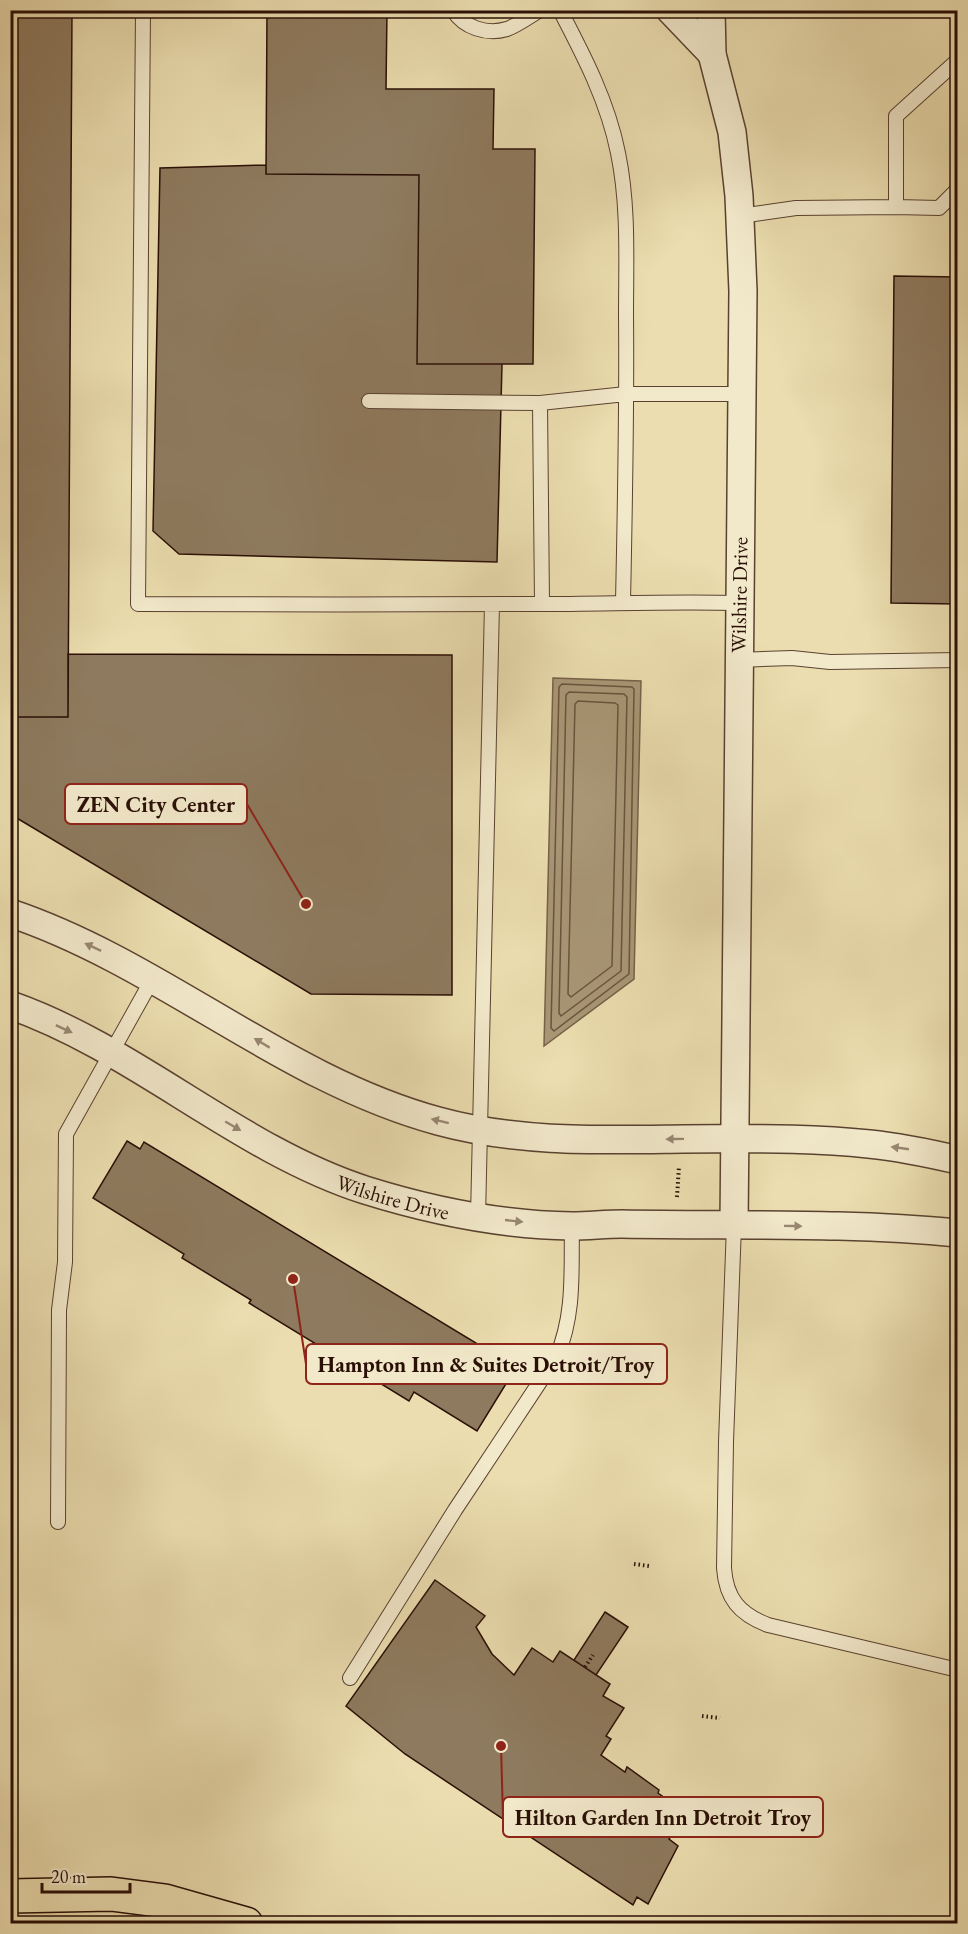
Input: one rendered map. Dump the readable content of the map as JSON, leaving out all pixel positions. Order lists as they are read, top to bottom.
{
  "streets": {
    "street": ["Wilshire Drive"]
  },
  "places": ["ZEN City Center", "Hampton Inn & Suites Detroit/Troy", "Hilton Garden Inn Detroit Troy"],
  "scale_bar": "20 m"
}
